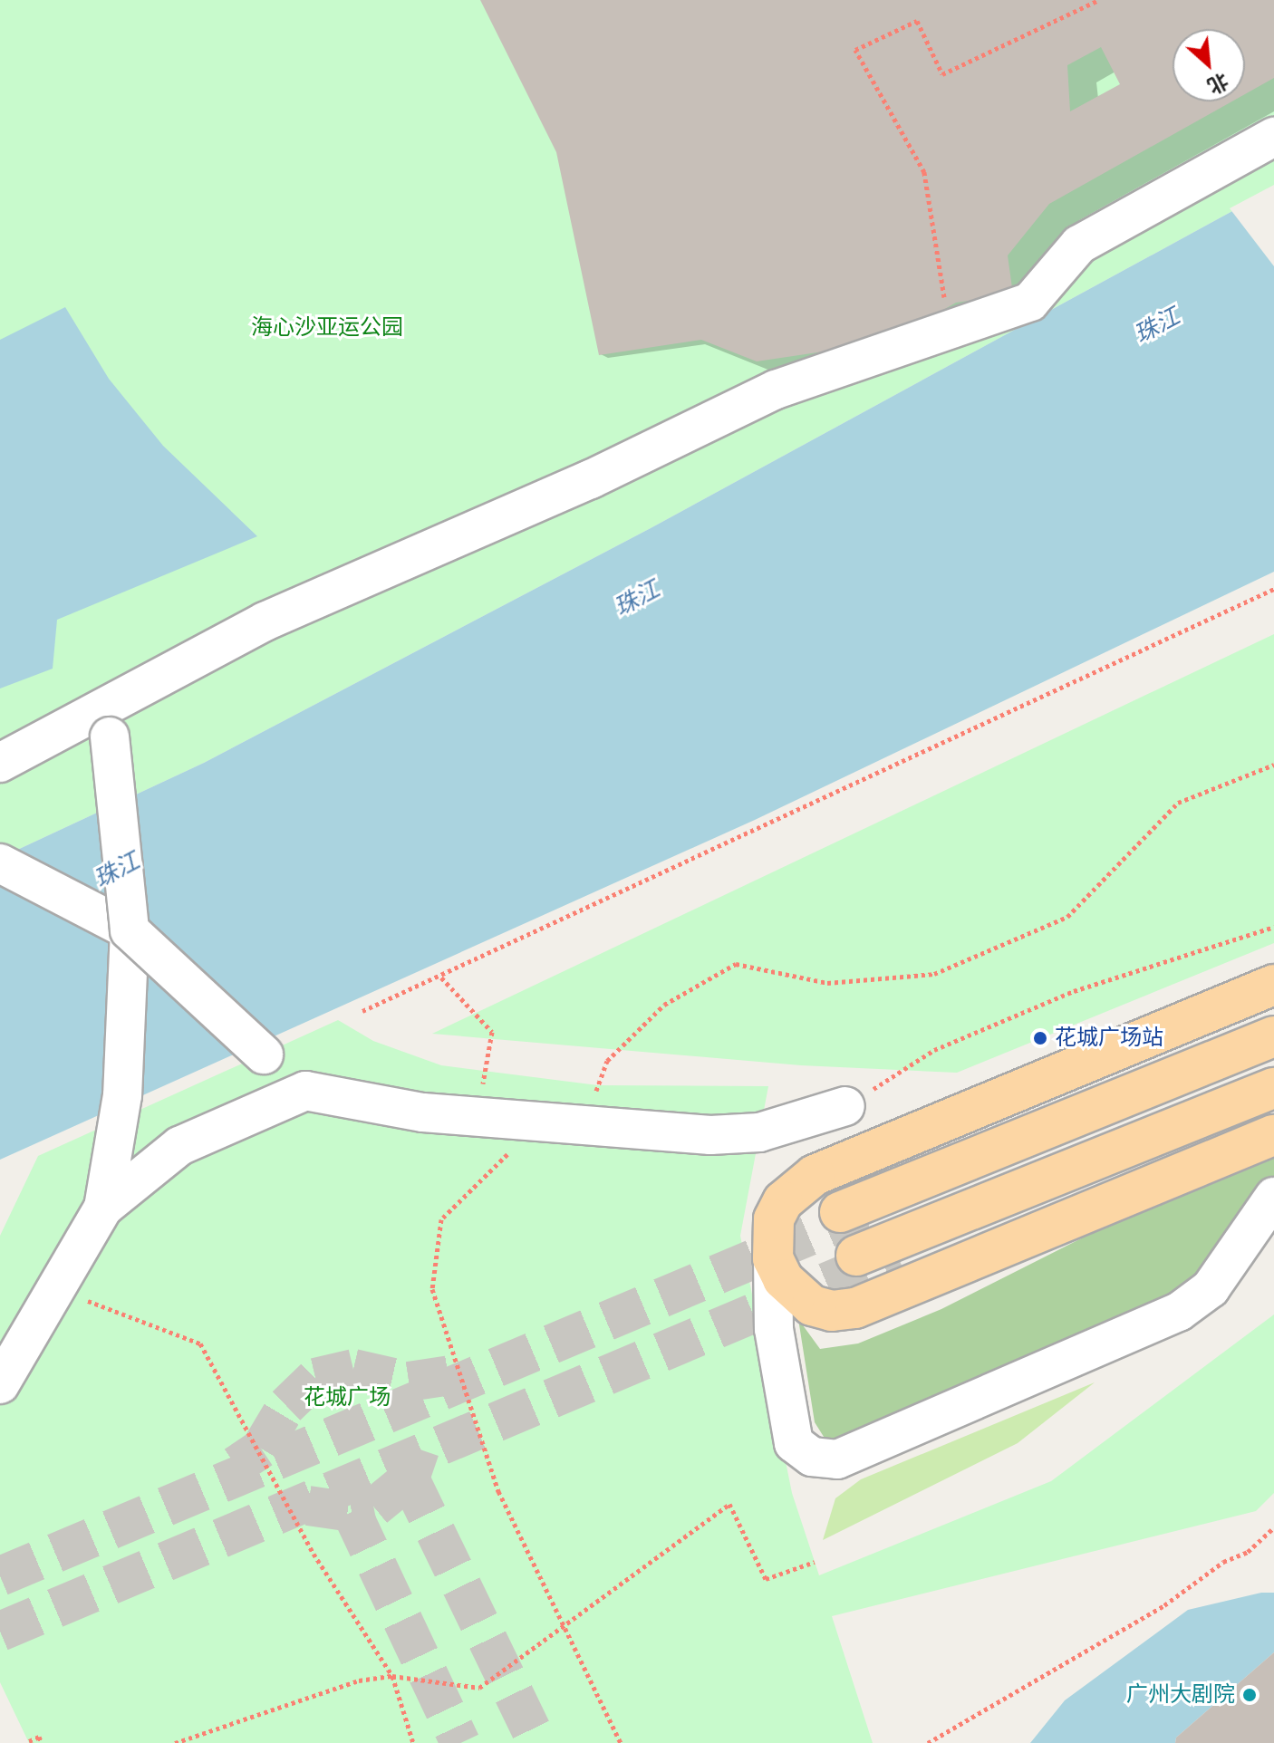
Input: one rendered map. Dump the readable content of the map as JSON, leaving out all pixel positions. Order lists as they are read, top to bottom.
{
  "water": ["珠江"],
  "parks": ["海心沙亚运公园", "花城广场"],
  "places": ["花城广场站", "广州大剧院"],
  "north": "bottom right"
}
